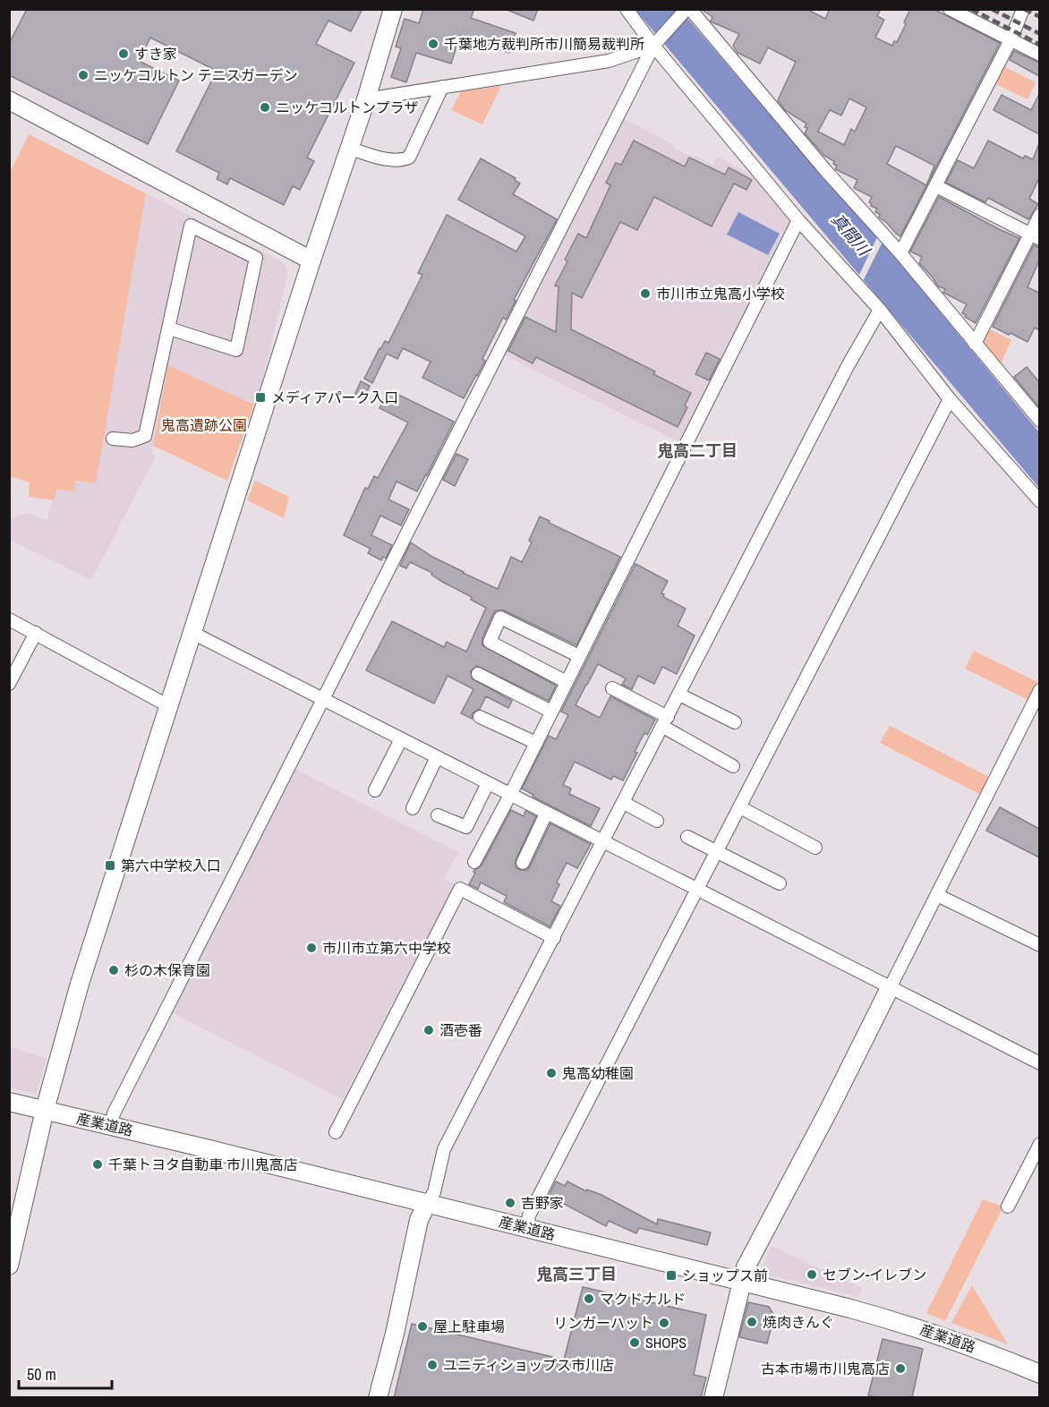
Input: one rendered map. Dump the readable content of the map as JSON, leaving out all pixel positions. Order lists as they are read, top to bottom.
{
  "streets": {
    "street": ["産業道路"]
  },
  "districts": ["鬼高二丁目", "鬼高三丁目"],
  "water": ["真間川"],
  "parks": ["鬼高遺跡公園"],
  "places": {
    "other": [
      "千葉地方裁判所市川簡易裁判所",
      "すき家",
      "ニッケコルトン テニスガーデン",
      "ニッケコルトンプラザ",
      "市川市立鬼高小学校",
      "市川市立第六中学校",
      "杉の木保育園",
      "酒壱番",
      "鬼高幼稚園",
      "千葉トヨタ自動車 市川鬼高店",
      "吉野家",
      "セブン-イレブン",
      "マクドナルド",
      "焼肉きんぐ",
      "リンガーハット",
      "屋上駐車場",
      "SHOPS",
      "ユニディショップス市川店",
      "古本市場市川鬼高店"
    ],
    "transit": ["メディアパーク入口", "第六中学校入口", "ショップス前"]
  },
  "scale_bar": "50 m"
}
